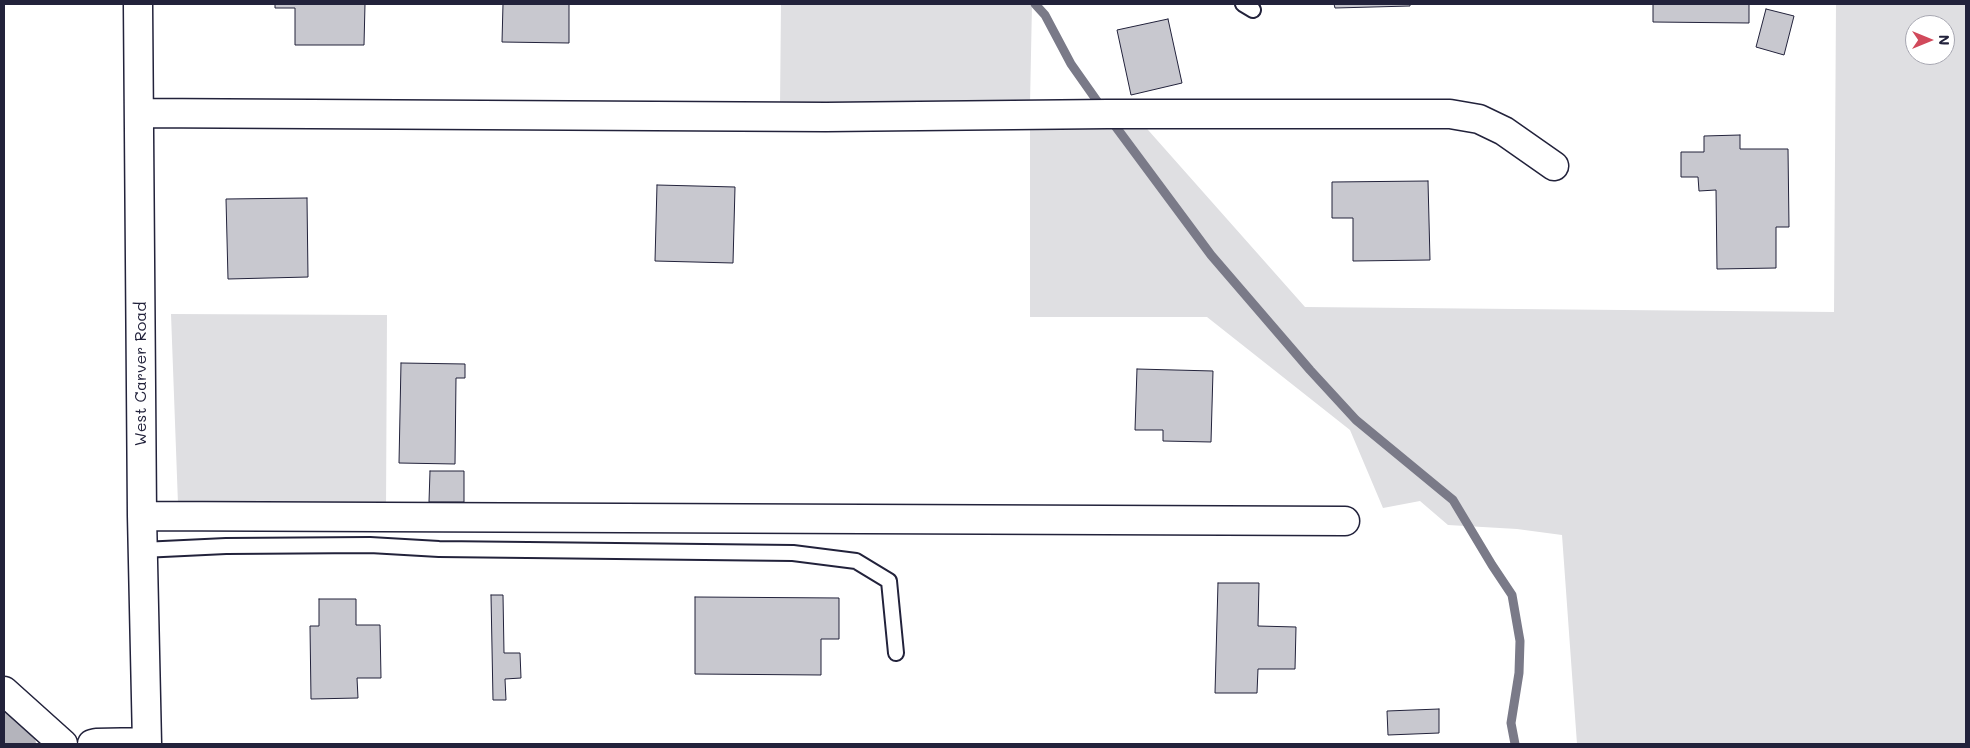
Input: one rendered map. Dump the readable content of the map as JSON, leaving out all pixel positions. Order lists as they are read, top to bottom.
{
  "streets": {
    "street": ["West Carver Road"]
  },
  "north": "right"
}
